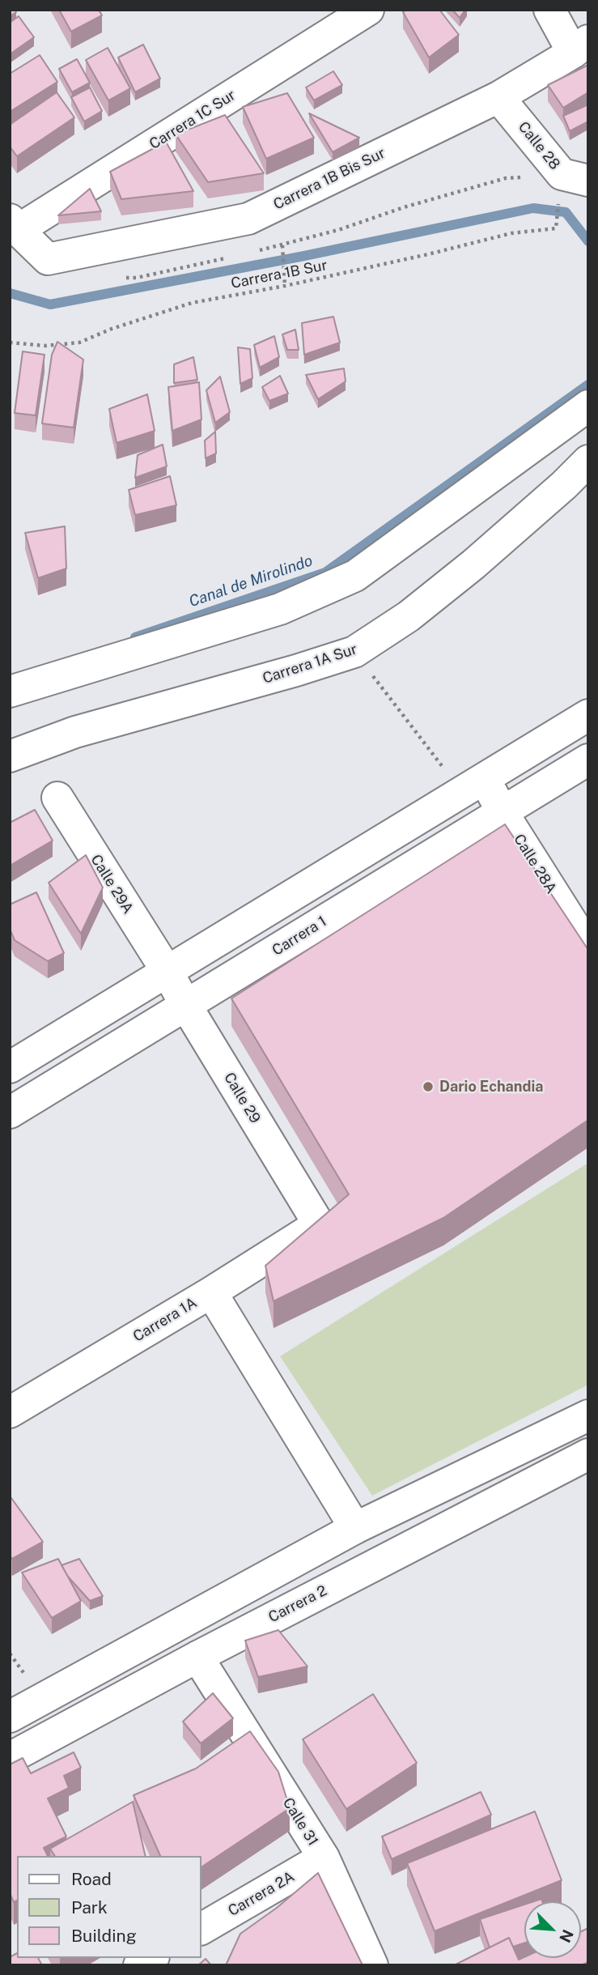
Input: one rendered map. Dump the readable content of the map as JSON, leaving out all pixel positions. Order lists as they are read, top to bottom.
{
  "streets": {
    "street": [
      "Carrera 1C Sur",
      "Calle 28",
      "Carrera 1B Bis Sur",
      "Carrera 1A Sur",
      "Calle 28A",
      "Calle 29A",
      "Carrera 1",
      "Calle 29",
      "Carrera 1A",
      "Carrera 2",
      "Calle 31",
      "Carrera 2A"
    ],
    "path": ["Carrera 1B Sur"]
  },
  "crossings": [
    ["Carrera 1C Sur", "Carrera 1B Bis Sur"],
    ["Calle 28", "Carrera 1B Bis Sur"],
    ["Calle 28", "Carrera 1B Sur"],
    ["Calle 28A", "Carrera 1"],
    ["Calle 29A", "Calle 29"],
    ["Carrera 1", "Calle 29"],
    ["Calle 29", "Carrera 1A"],
    ["Carrera 2", "Calle 31"],
    ["Calle 31", "Carrera 2A"]
  ],
  "water": ["Canal de Mirolindo"],
  "places": ["Dario Echandia"],
  "legend": ["Road", "Park", "Building"],
  "north": "bottom right"
}
